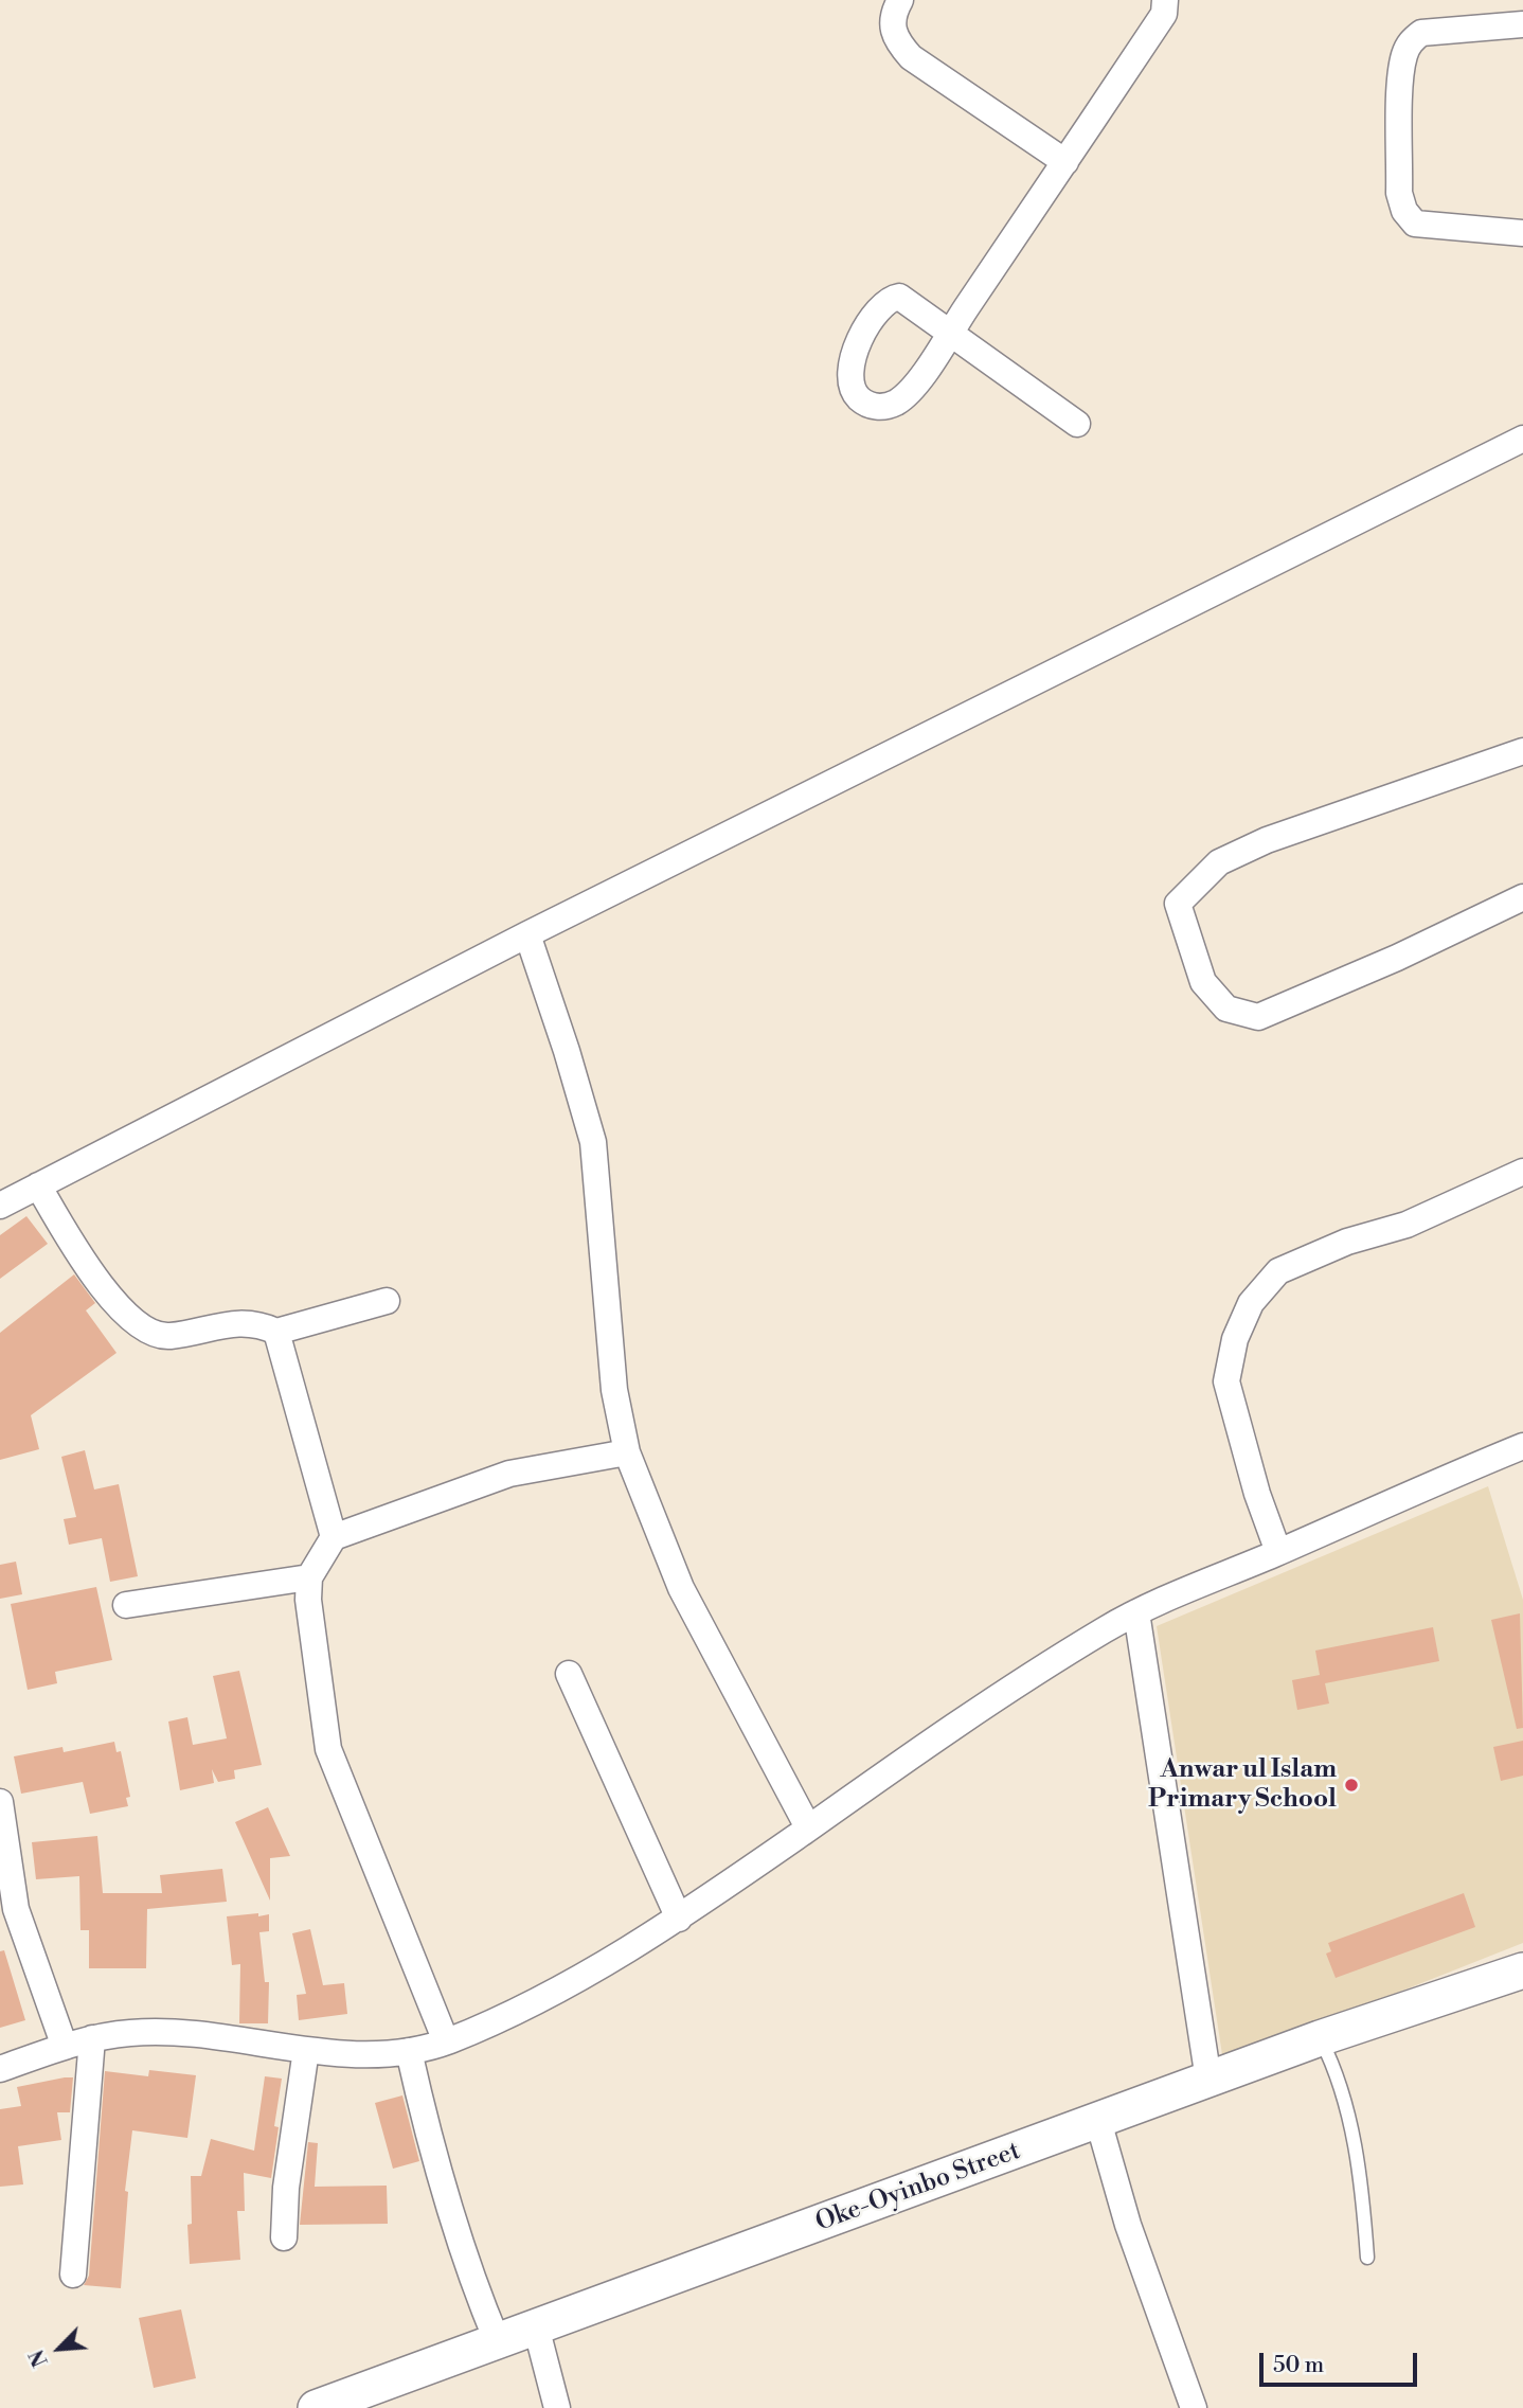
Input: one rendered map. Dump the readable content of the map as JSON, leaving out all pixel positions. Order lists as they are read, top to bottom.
{
  "streets": {
    "main road": ["Oke-Oyinbo Street"]
  },
  "places": ["Anwar ul Islam Primary School"],
  "scale_bar": "50 m",
  "north": "bottom left"
}
